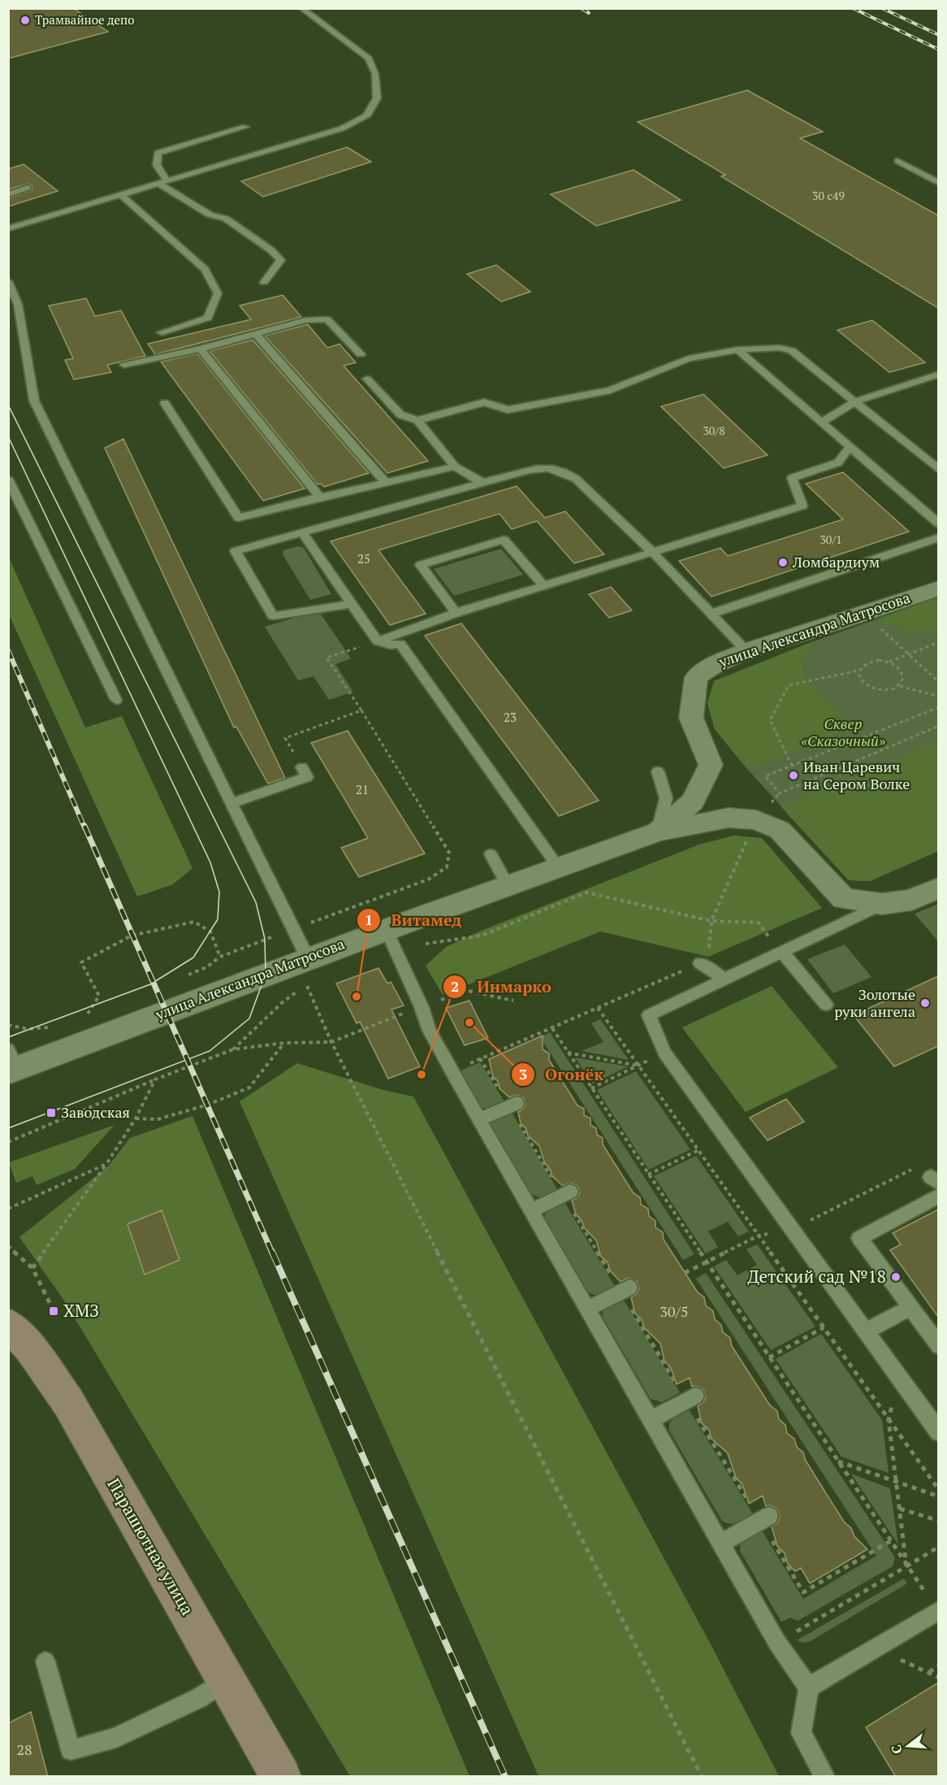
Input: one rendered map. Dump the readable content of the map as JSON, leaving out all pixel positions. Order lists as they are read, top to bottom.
{
  "streets": {
    "main road": ["Парашютная улица"],
    "street": ["улица Александра Матросова"]
  },
  "parks": ["Сквер «Сказочный»"],
  "places": {
    "other": [
      "Трамвайное депо",
      "Ломбардиум",
      "Иван Царевич на Сером Волке",
      "Витамед",
      "Золотые руки ангела",
      "Огонёк",
      "Инмарко",
      "Детский сад №18"
    ],
    "transit": ["Заводская", "ХМЗ"]
  },
  "house_numbers": [
    "30 с49",
    "30/8",
    "30/1",
    "25",
    "23",
    "21",
    "30/5",
    "28"
  ],
  "north": "left"
}
